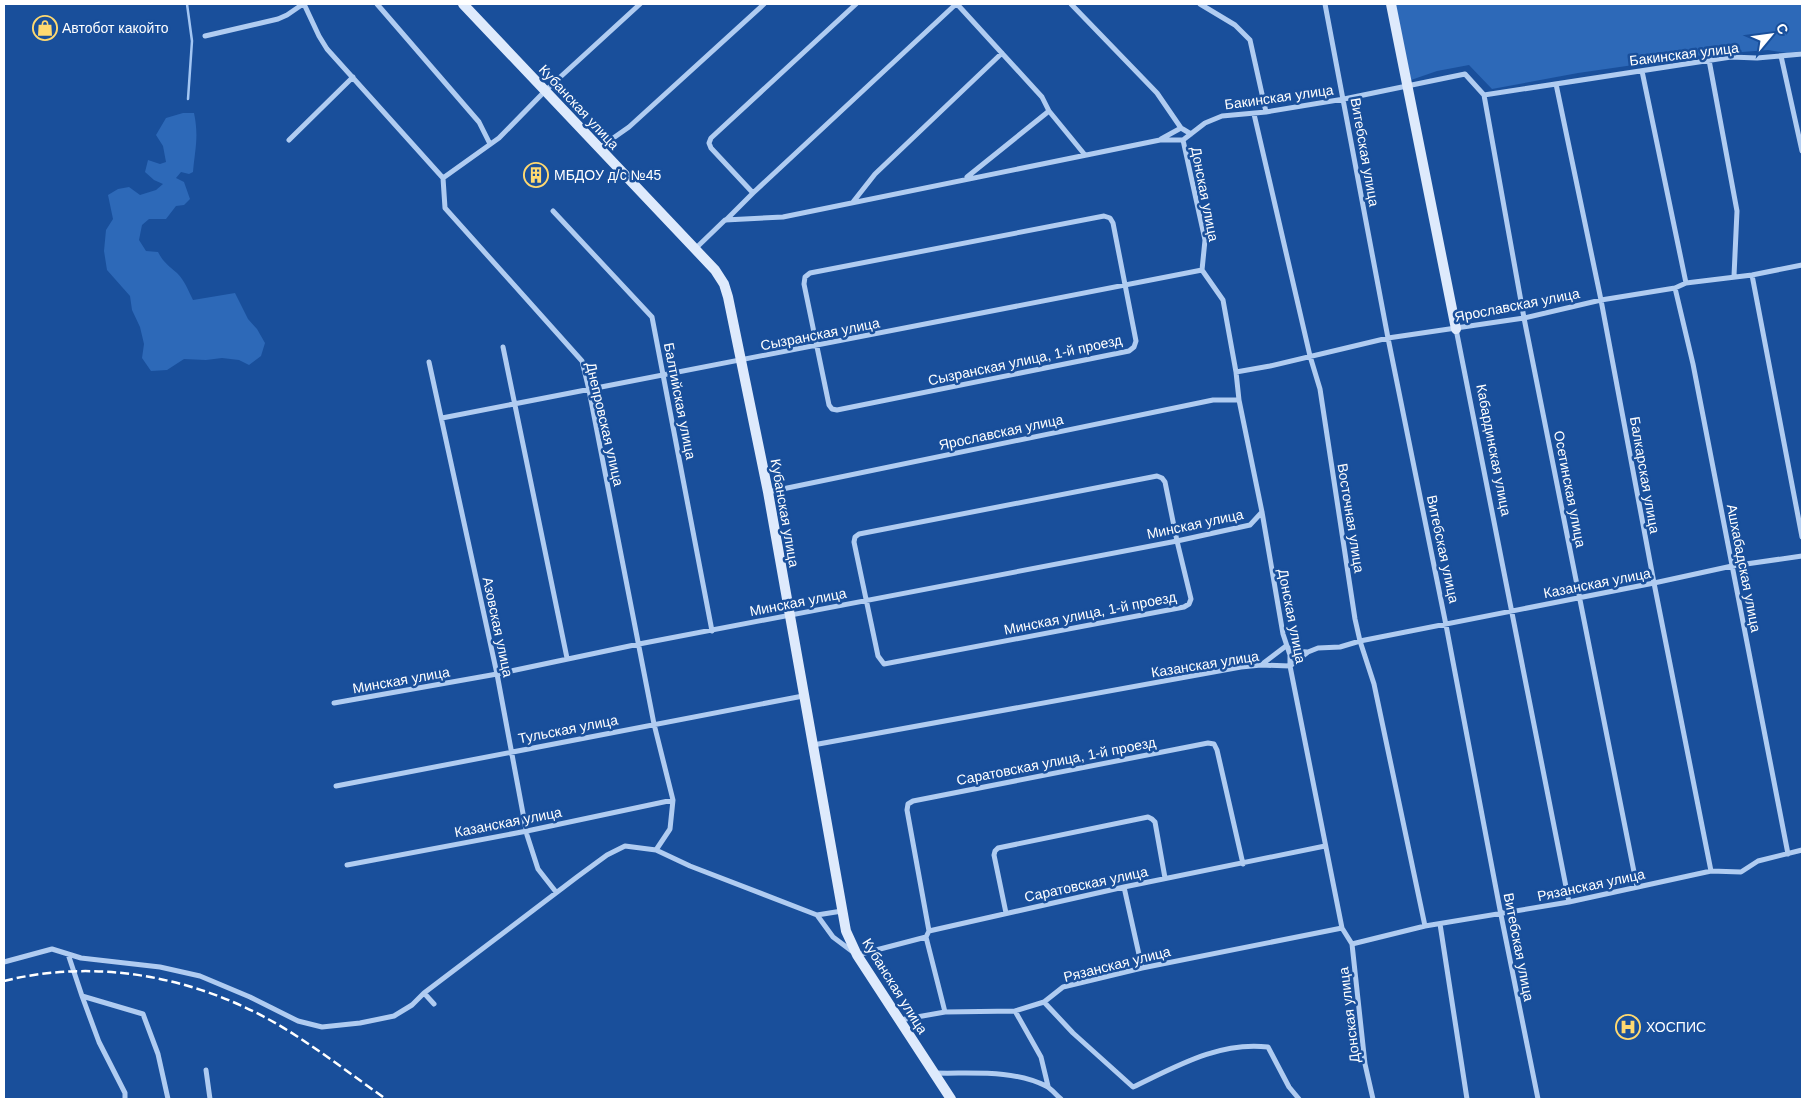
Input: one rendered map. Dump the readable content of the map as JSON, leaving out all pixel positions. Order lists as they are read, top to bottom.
{
  "streets": {
    "street": [
      "Бакинская улица",
      "Кубанская улица",
      "Витебская улица",
      "Донская улица",
      "Ярославская улица",
      "Сызранская улица",
      "Сызранская улица, 1-й проезд",
      "Балтийская улица",
      "Днепровская улица",
      "Кабардинская улица",
      "Балкарская улица",
      "Осетинская улица",
      "Восточная улица",
      "Минская улица",
      "Ашхабадская улица",
      "Казанская улица",
      "Минская улица, 1-й проезд",
      "Азовская улица",
      "Тульская улица",
      "Саратовская улица, 1-й проезд",
      "Саратовская улица",
      "Рязанская улица"
    ]
  },
  "crossings": [
    ["Бакинская улица", "Витебская улица"],
    ["Бакинская улица", "Донская улица"],
    ["Бакинская улица", "Кабардинская улица"],
    ["Бакинская улица", "Балкарская улица"],
    ["Бакинская улица", "Осетинская улица"],
    ["Бакинская улица", "Восточная улица"],
    ["Кубанская улица", "Ярославская улица"],
    ["Кубанская улица", "Сызранская улица"],
    ["Кубанская улица", "Минская улица"],
    ["Кубанская улица", "Казанская улица"],
    ["Кубанская улица", "Тульская улица"],
    ["Кубанская улица", "Рязанская улица"],
    ["Витебская улица", "Ярославская улица"],
    ["Витебская улица", "Казанская улица"],
    ["Витебская улица", "Рязанская улица"],
    ["Донская улица", "Ярославская улица"],
    ["Донская улица", "Сызранская улица"],
    ["Донская улица", "Минская улица"],
    ["Донская улица", "Казанская улица"],
    ["Донская улица", "Саратовская улица"],
    ["Донская улица", "Рязанская улица"],
    ["Ярославская улица", "Кабардинская улица"],
    ["Ярославская улица", "Балкарская улица"],
    ["Ярославская улица", "Осетинская улица"],
    ["Ярославская улица", "Восточная улица"],
    ["Ярославская улица", "Ашхабадская улица"],
    ["Сызранская улица", "Сызранская улица, 1-й проезд"],
    ["Сызранская улица", "Балтийская улица"],
    ["Сызранская улица", "Днепровская улица"],
    ["Сызранская улица", "Азовская улица"],
    ["Балтийская улица", "Минская улица"],
    ["Днепровская улица", "Минская улица"],
    ["Днепровская улица", "Казанская улица"],
    ["Днепровская улица", "Тульская улица"],
    ["Кабардинская улица", "Казанская улица"],
    ["Кабардинская улица", "Рязанская улица"],
    ["Балкарская улица", "Казанская улица"],
    ["Балкарская улица", "Рязанская улица"],
    ["Осетинская улица", "Казанская улица"],
    ["Осетинская улица", "Рязанская улица"],
    ["Восточная улица", "Казанская улица"],
    ["Восточная улица", "Рязанская улица"],
    ["Минская улица", "Минская улица, 1-й проезд"],
    ["Минская улица", "Азовская улица"],
    ["Ашхабадская улица", "Казанская улица"],
    ["Ашхабадская улица", "Рязанская улица"],
    ["Казанская улица", "Азовская улица"],
    ["Азовская улица", "Тульская улица"],
    ["Саратовская улица, 1-й проезд", "Саратовская улица"]
  ],
  "places": {
    "shop": ["Автобот какойто"],
    "building": ["МБДОУ д/с №45"],
    "hospital": ["ХОСПИС"]
  },
  "north": "top right"
}
